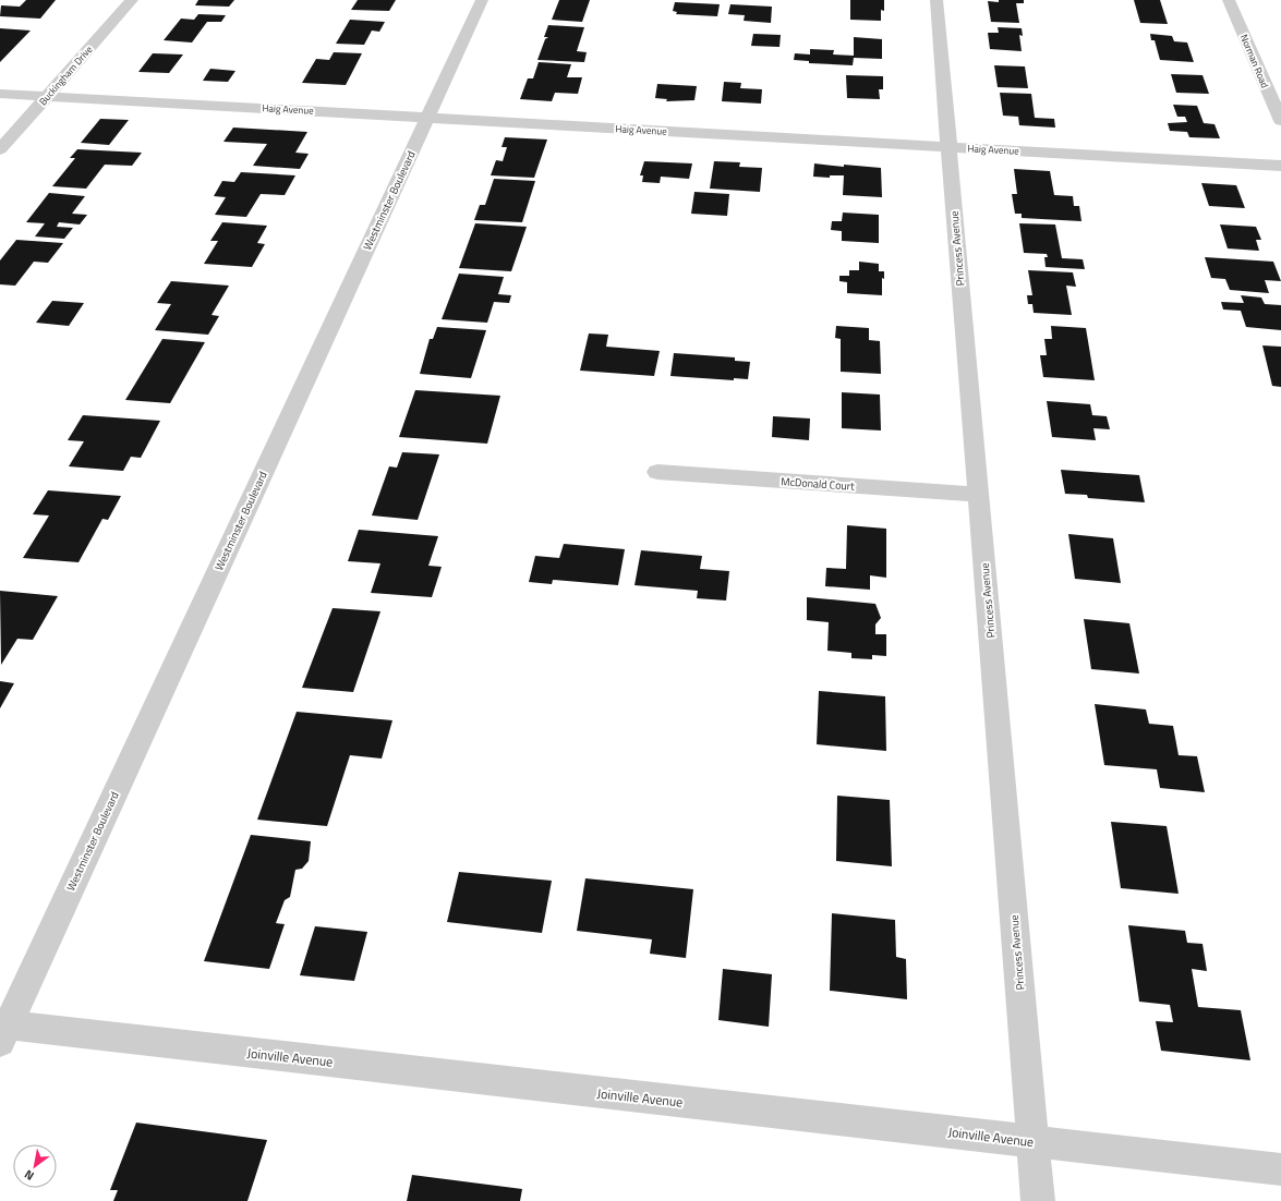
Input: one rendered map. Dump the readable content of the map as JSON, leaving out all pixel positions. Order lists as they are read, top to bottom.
{
  "streets": {
    "street": [
      "Norman Road",
      "Buckingham Drive",
      "Haig Avenue",
      "Westminster Boulevard",
      "Princess Avenue",
      "McDonald Court",
      "Joinville Avenue"
    ]
  },
  "crossings": [
    ["Buckingham Drive", "Haig Avenue"],
    ["Haig Avenue", "Westminster Boulevard"],
    ["Haig Avenue", "Princess Avenue"],
    ["Westminster Boulevard", "Joinville Avenue"],
    ["Princess Avenue", "McDonald Court"],
    ["Princess Avenue", "Joinville Avenue"]
  ],
  "north": "bottom left"
}
